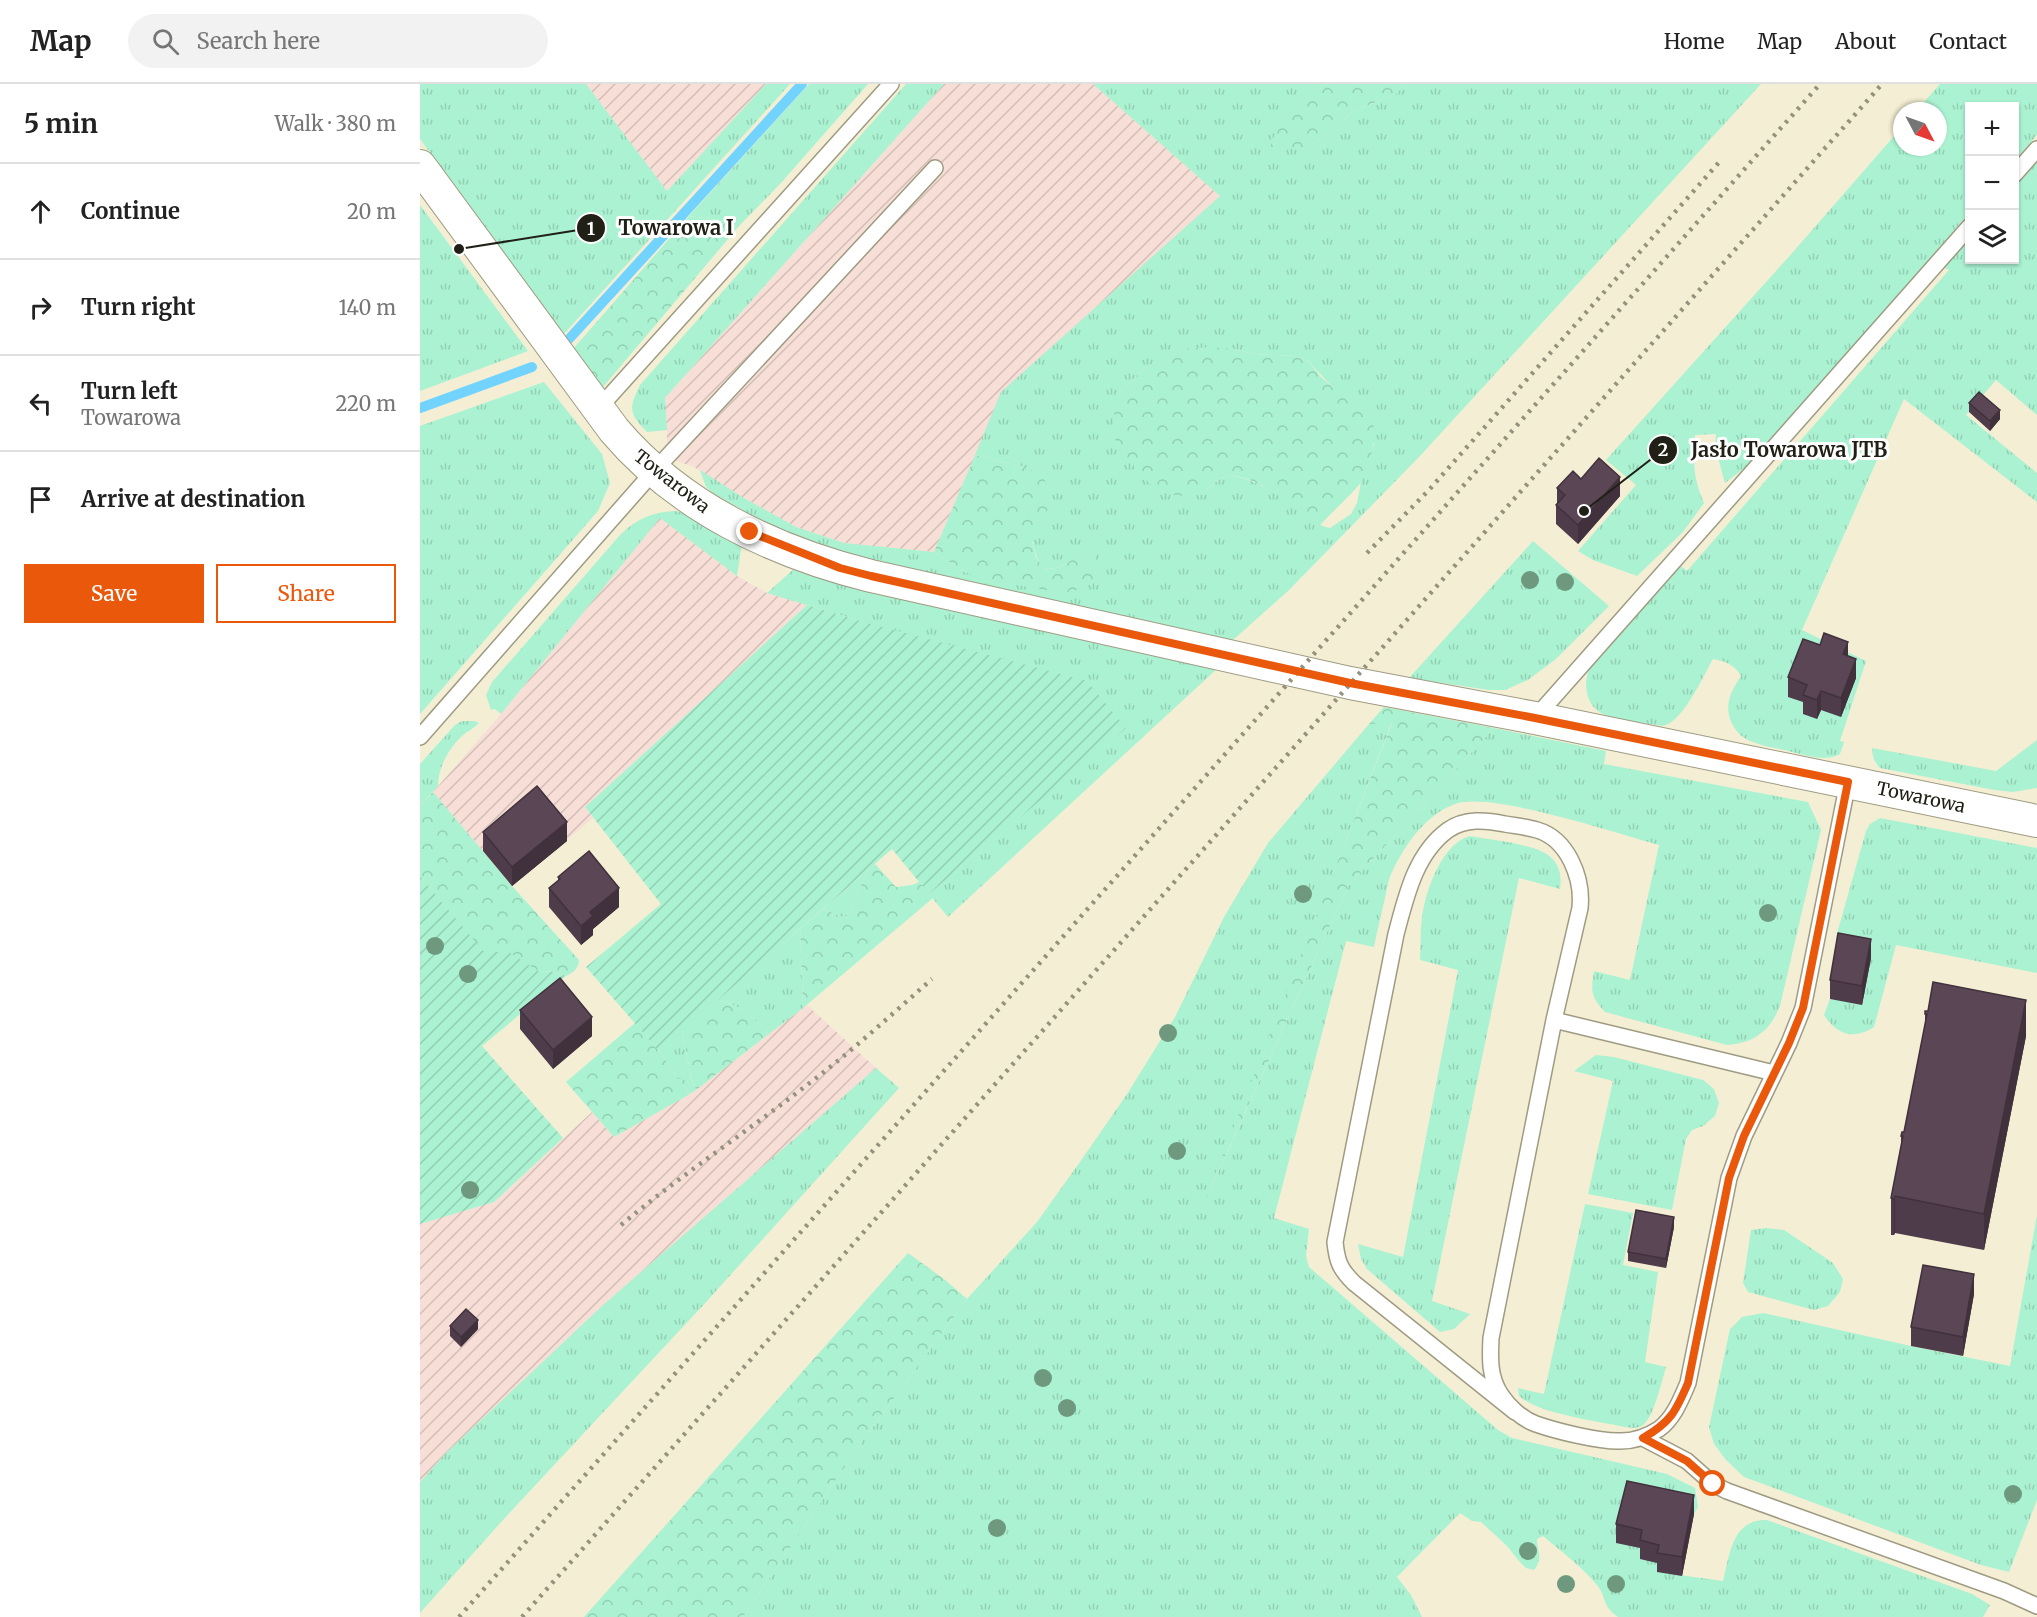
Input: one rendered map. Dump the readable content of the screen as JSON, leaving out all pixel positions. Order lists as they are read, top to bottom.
{
  "streets": {
    "street": ["Towarowa"]
  },
  "places": ["Towarowa I", "Jasło Towarowa JTB"],
  "north": "bottom right",
  "page": {
    "header": "Map",
    "search": "Search here",
    "nav": [
      "Home",
      "Map",
      "About",
      "Contact"
    ],
    "heading": ["5 min", "Walk · 380 m"],
    "map_buttons": ["+", "−"],
    "list": [
      ["Continue", "20 m"],
      ["Turn right", "140 m"],
      ["Turn left", "Towarowa", "220 m"],
      "Arrive at destination"
    ],
    "buttons": ["Save", "Share"]
  }
}
